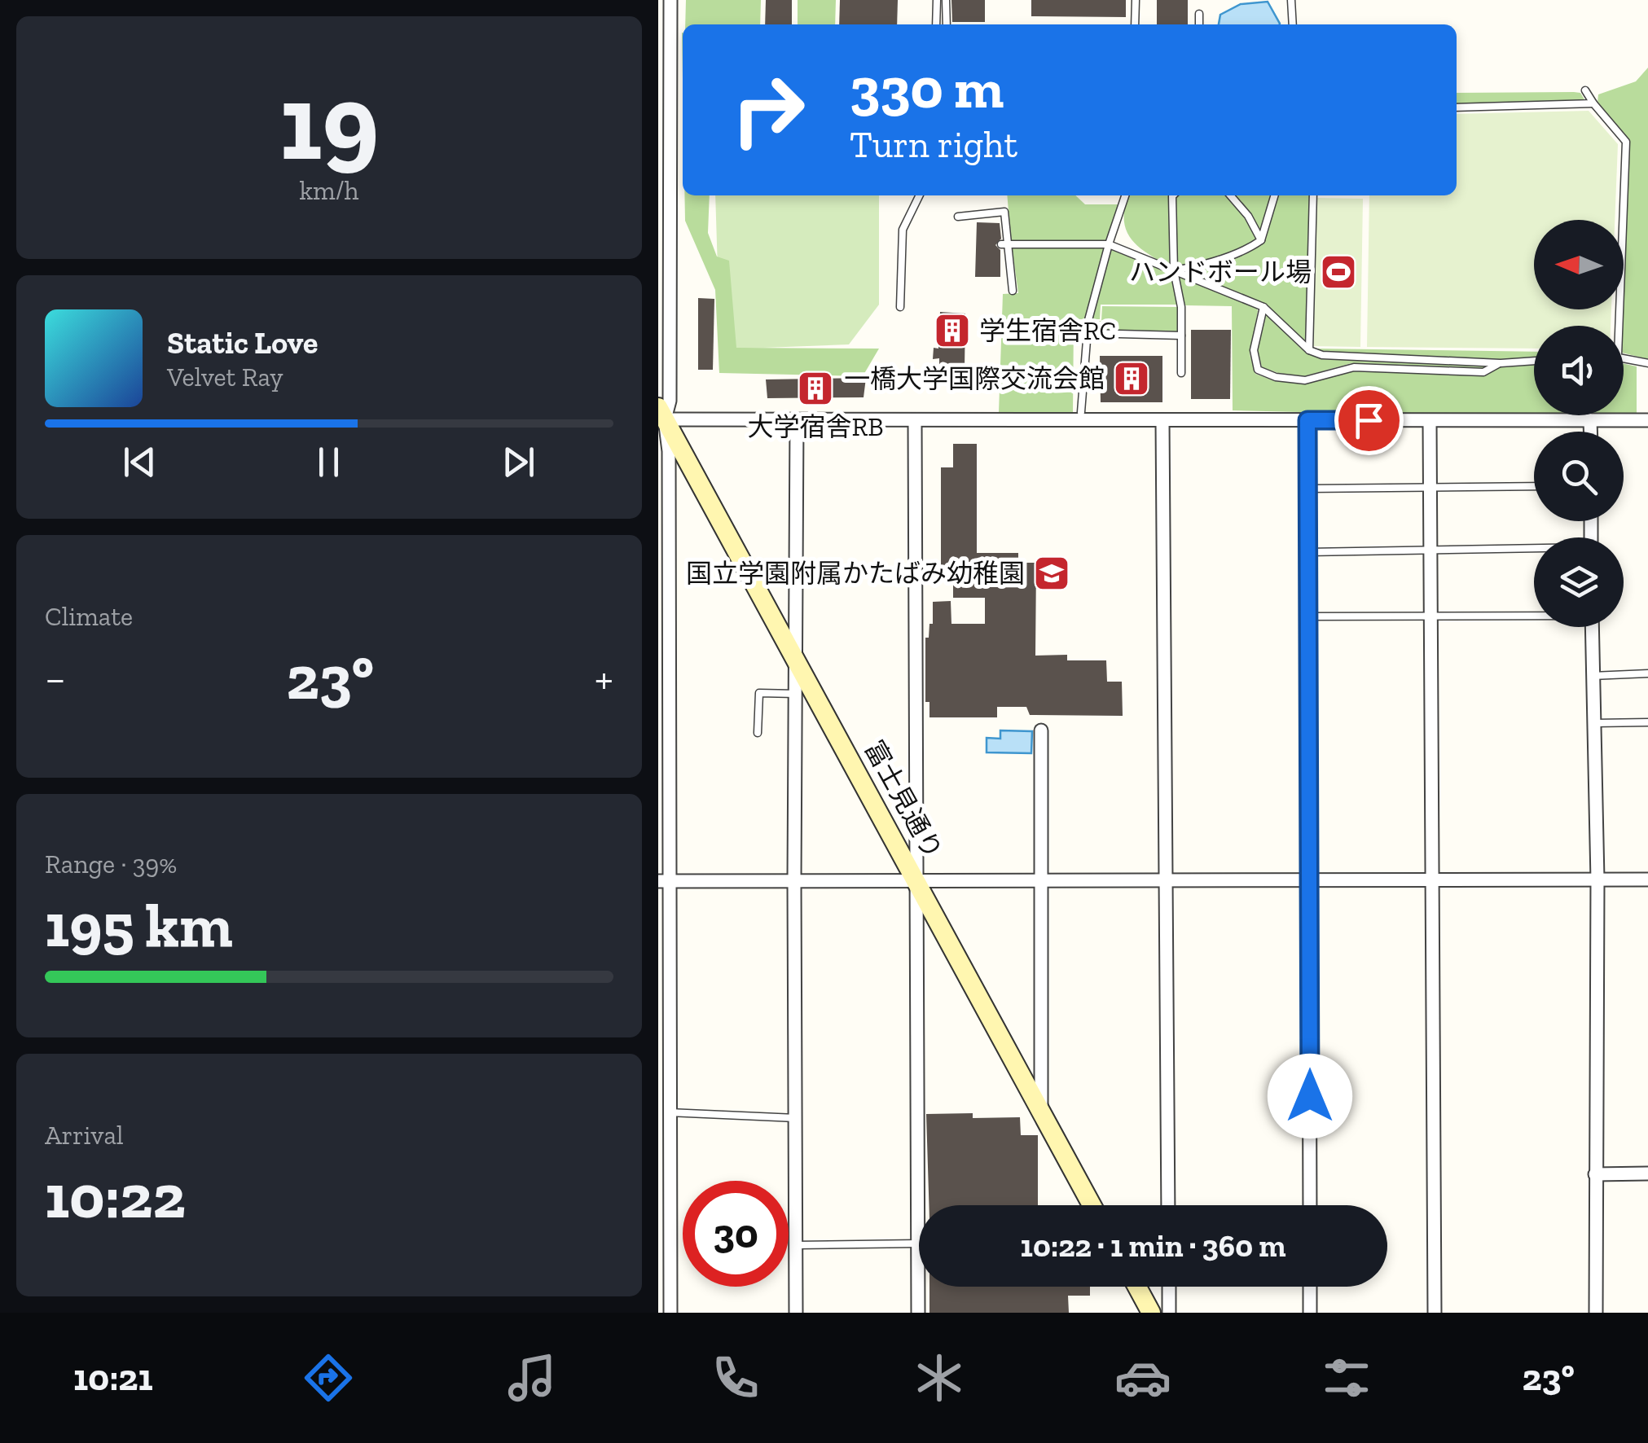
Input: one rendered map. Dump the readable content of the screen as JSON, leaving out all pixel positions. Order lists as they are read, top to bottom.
{
  "streets": {
    "street": ["富士見通り"]
  },
  "places": {
    "sports": ["ハンドボール場"],
    "building": ["学生宿舎RC", "一橋大学国際交流会館", "大学宿舎RB"],
    "school or university": ["国立学園附属かたばみ幼稚園"]
  },
  "north": "left",
  "page": {
    "tile": [
      ["19", "km/h"],
      "Climate",
      ["Range · 39%", "195 km"],
      ["Arrival", "10:22"]
    ],
    "turn": ["330 m", "Turn right"],
    "song": ["Static Love", "Velvet Ray"],
    "heat": ["−", "23°", "+"],
    "limit": "30",
    "trip": "10:22 · 1 min · 360 m",
    "tabs": ["10:21", "23°"]
  }
}
